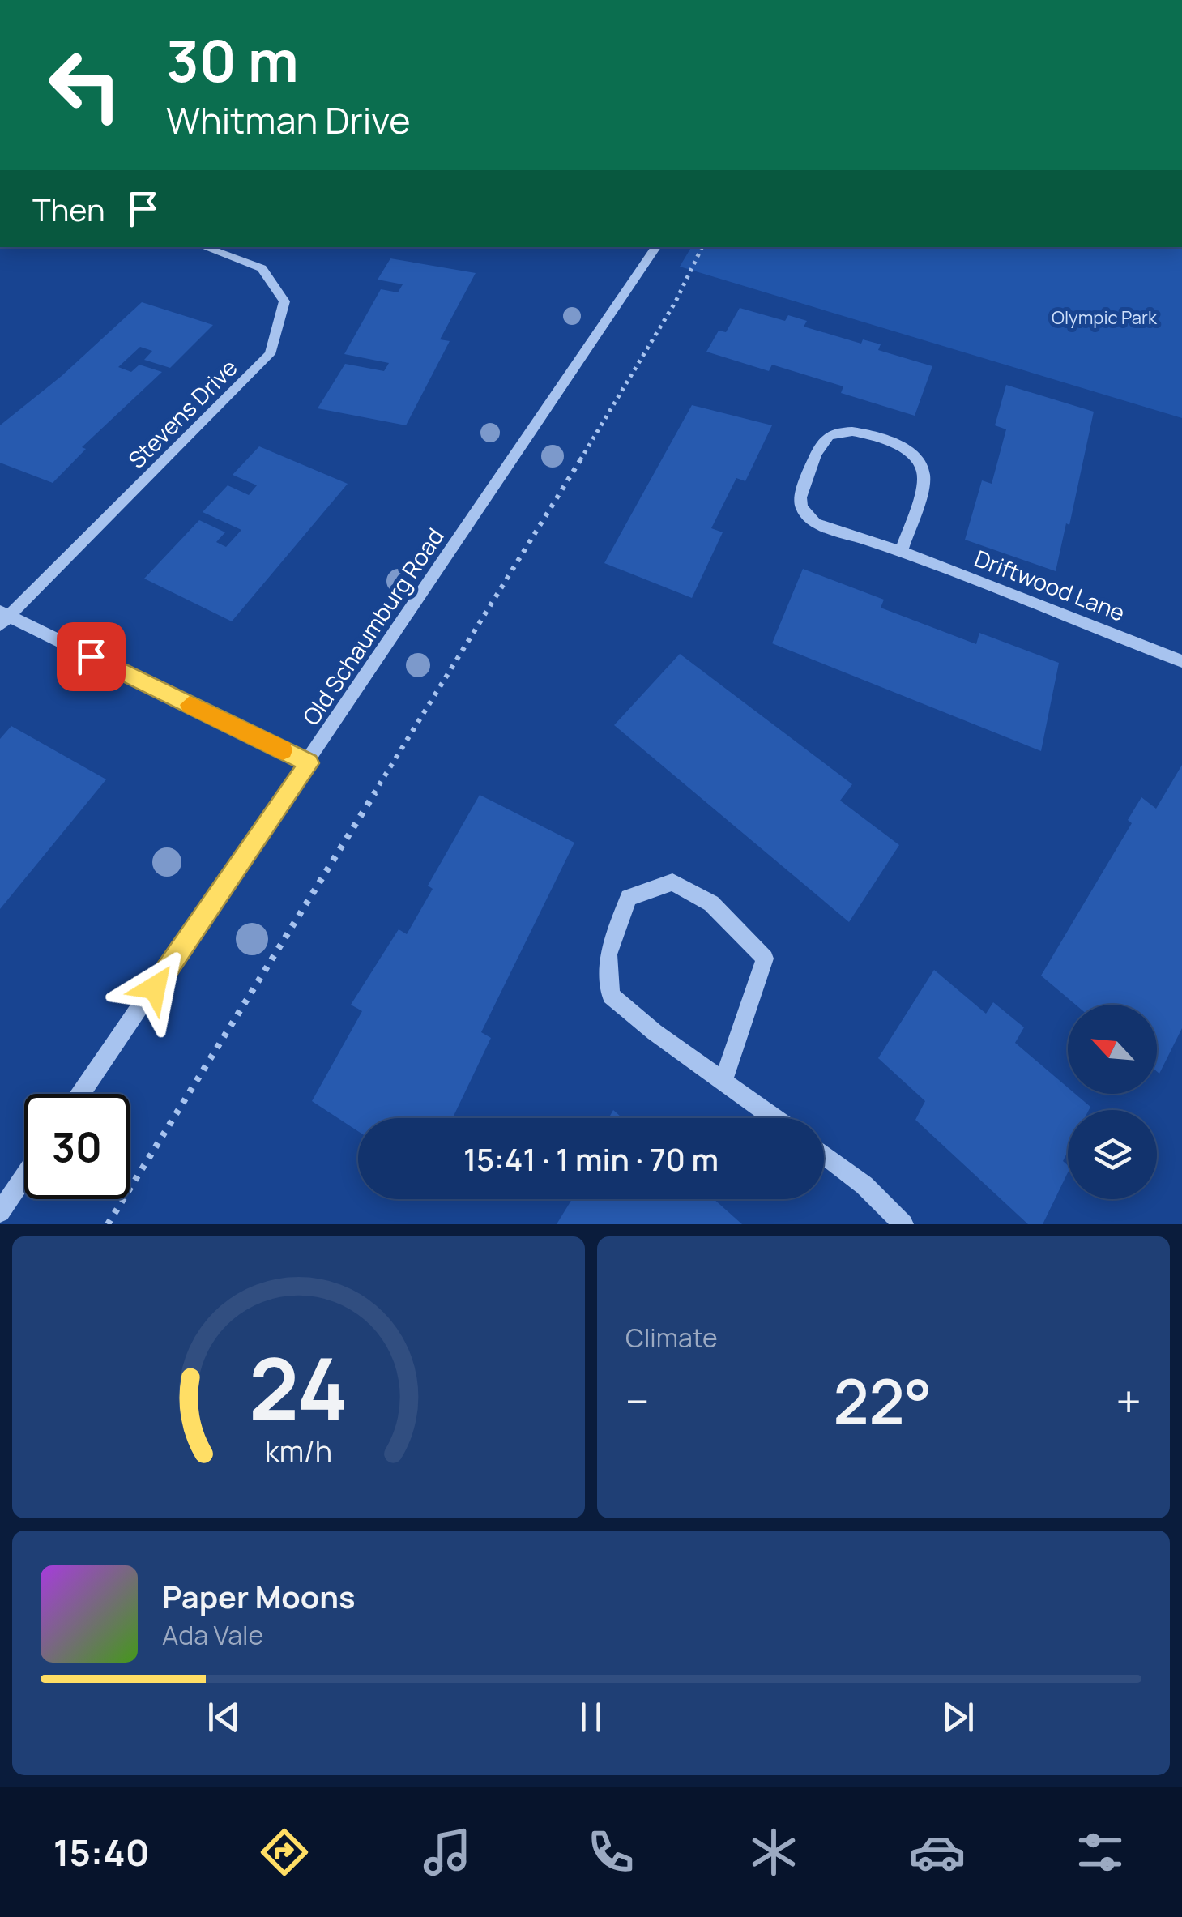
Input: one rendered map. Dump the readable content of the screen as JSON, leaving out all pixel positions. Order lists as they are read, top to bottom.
{
  "streets": {
    "street": ["Stevens Drive", "Driftwood Lane", "Old Schaumburg Road"]
  },
  "parks": ["Olympic Park"],
  "north": "top left",
  "page": {
    "turn": ["30 m", "Whitman Drive"],
    "then": "Then",
    "limit": "30",
    "trip": "15:41 · 1 min · 70 m",
    "tile": "Climate",
    "heat": ["−", "22°", "+"],
    "song": ["Paper Moons", "Ada Vale"],
    "tabs": "15:40",
    "gauge": ["24", "km/h"]
  }
}
